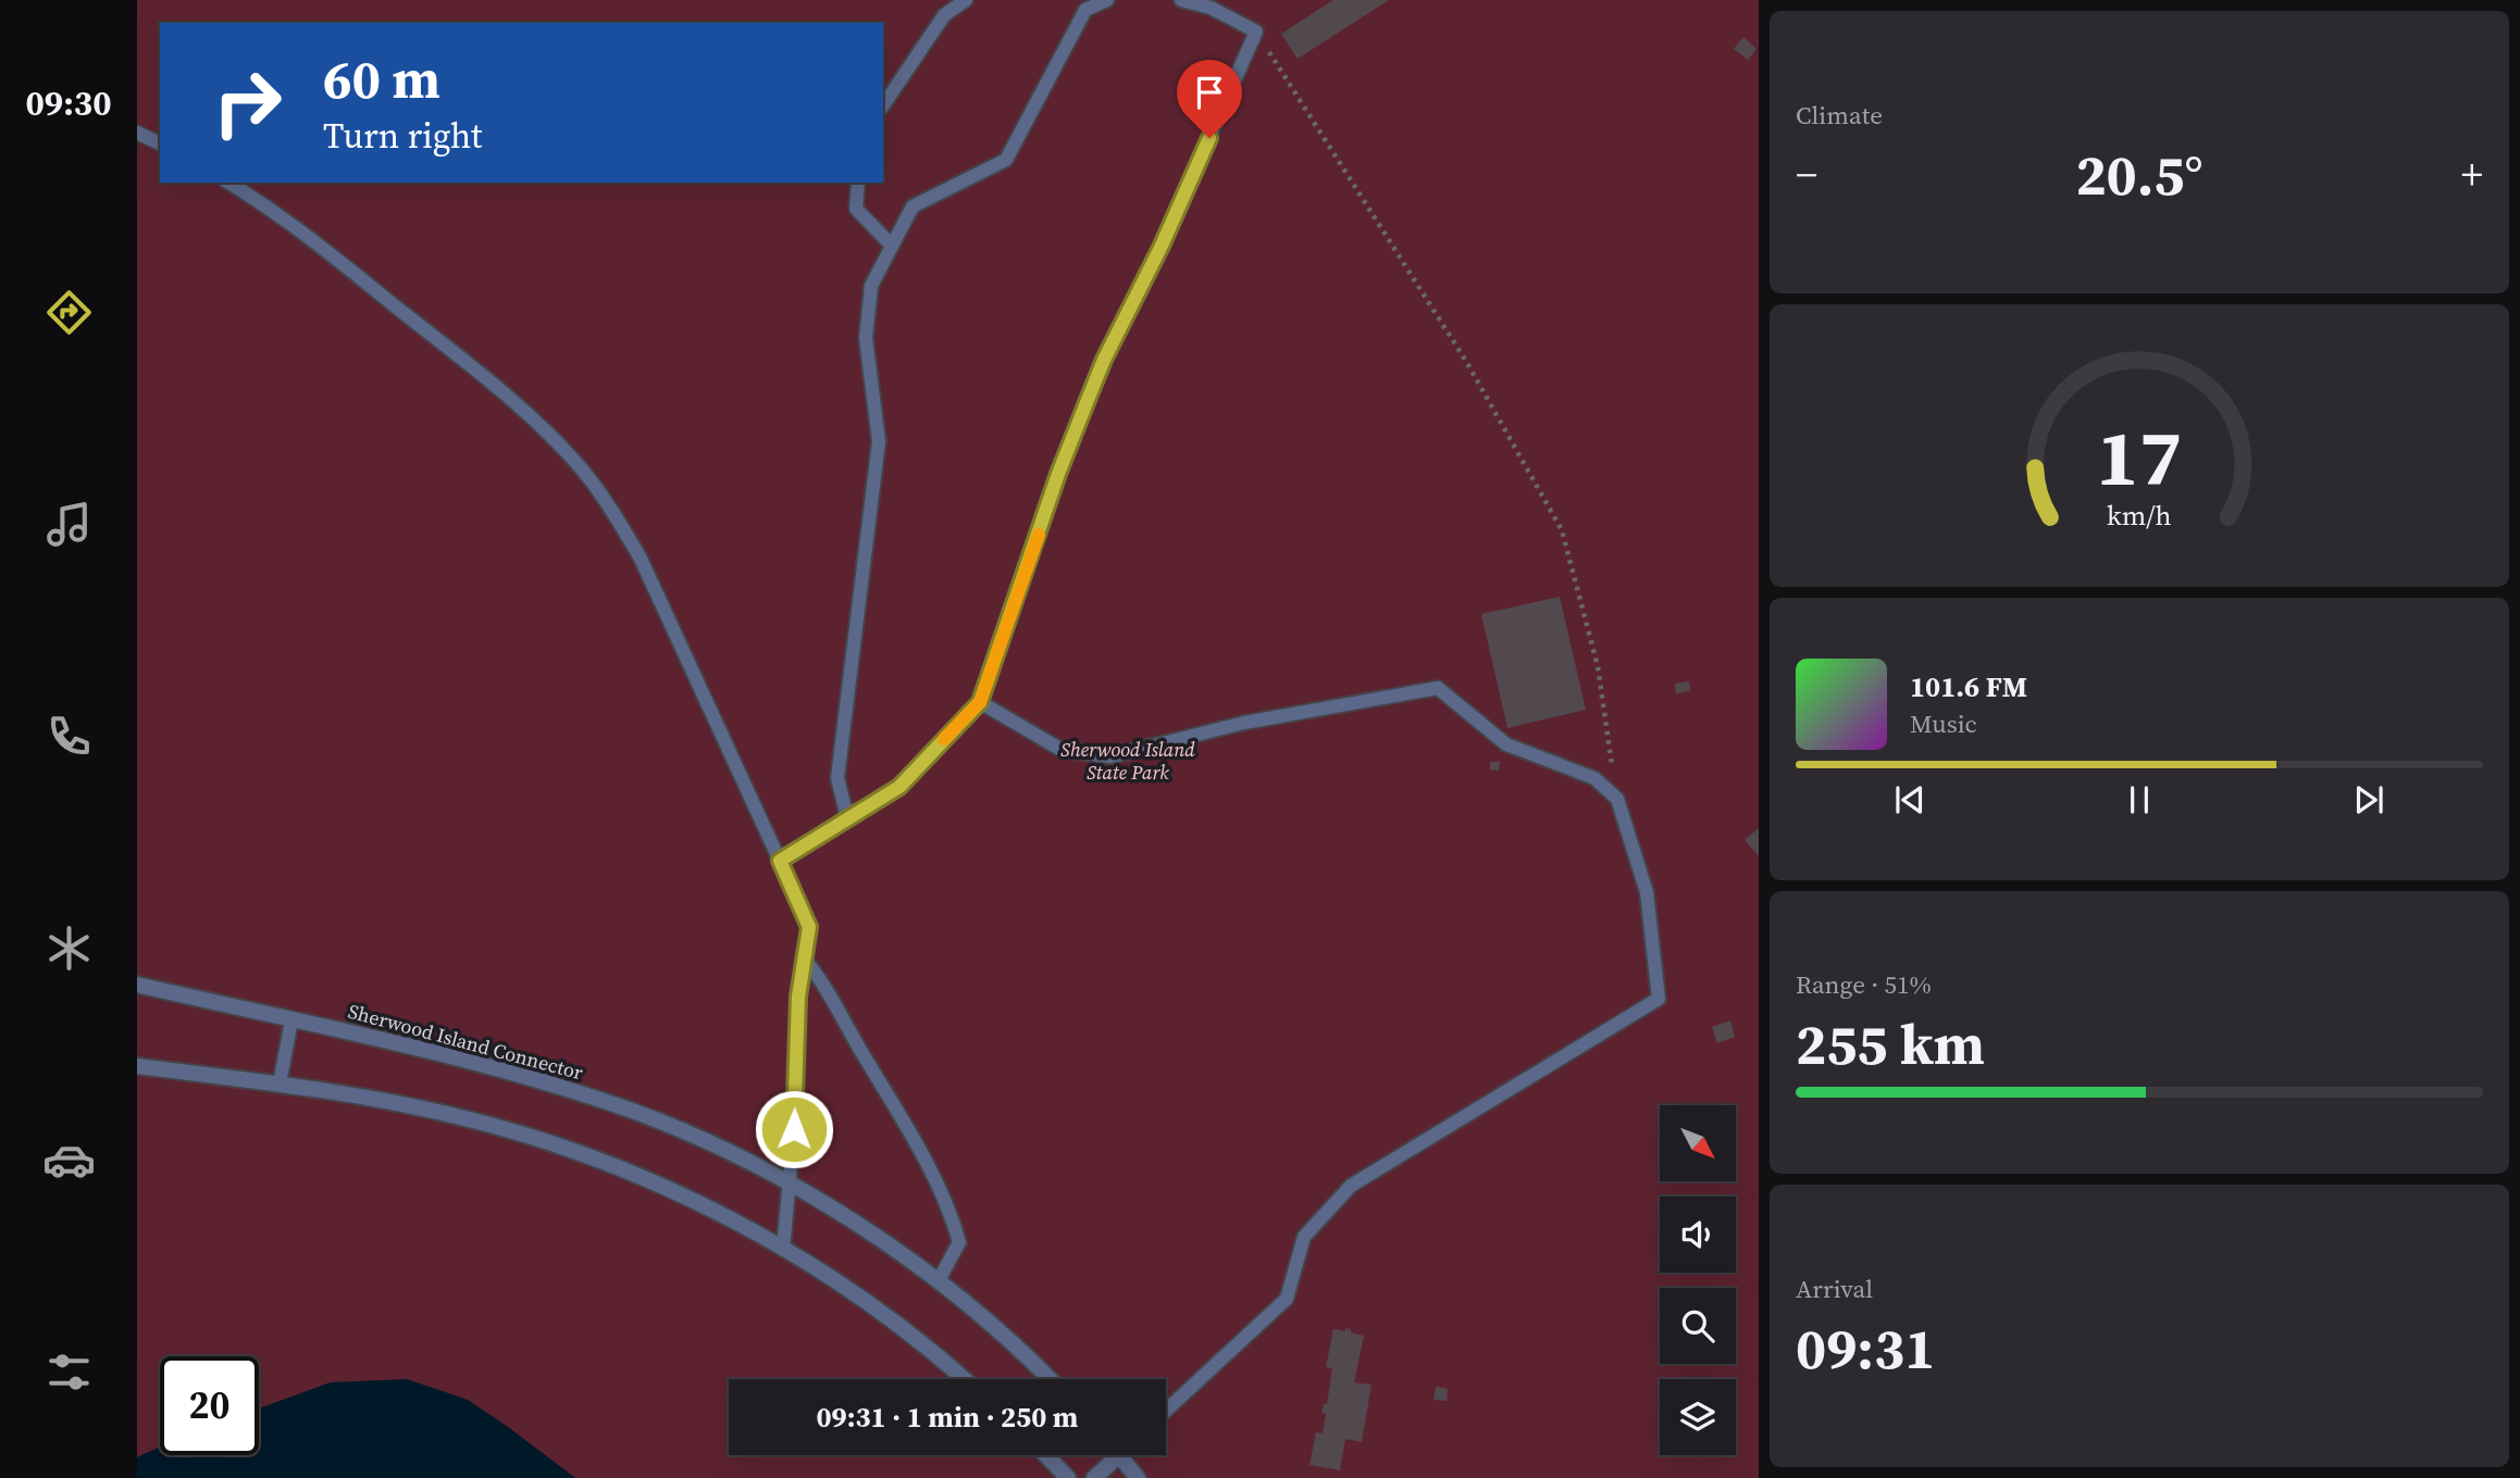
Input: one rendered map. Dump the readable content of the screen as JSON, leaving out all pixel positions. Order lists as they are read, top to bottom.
{
  "streets": {
    "street": ["Sherwood Island Connector"]
  },
  "parks": ["Sherwood Island State Park"],
  "north": "bottom right",
  "page": {
    "tabs": "09:30",
    "tile": [
      "Climate",
      ["Range · 51%", "255 km"],
      ["Arrival", "09:31"]
    ],
    "turn": ["60 m", "Turn right"],
    "heat": ["−", "20.5°", "+"],
    "song": ["101.6 FM", "Music"],
    "limit": "20",
    "trip": "09:31 · 1 min · 250 m",
    "gauge": ["17", "km/h"]
  }
}
